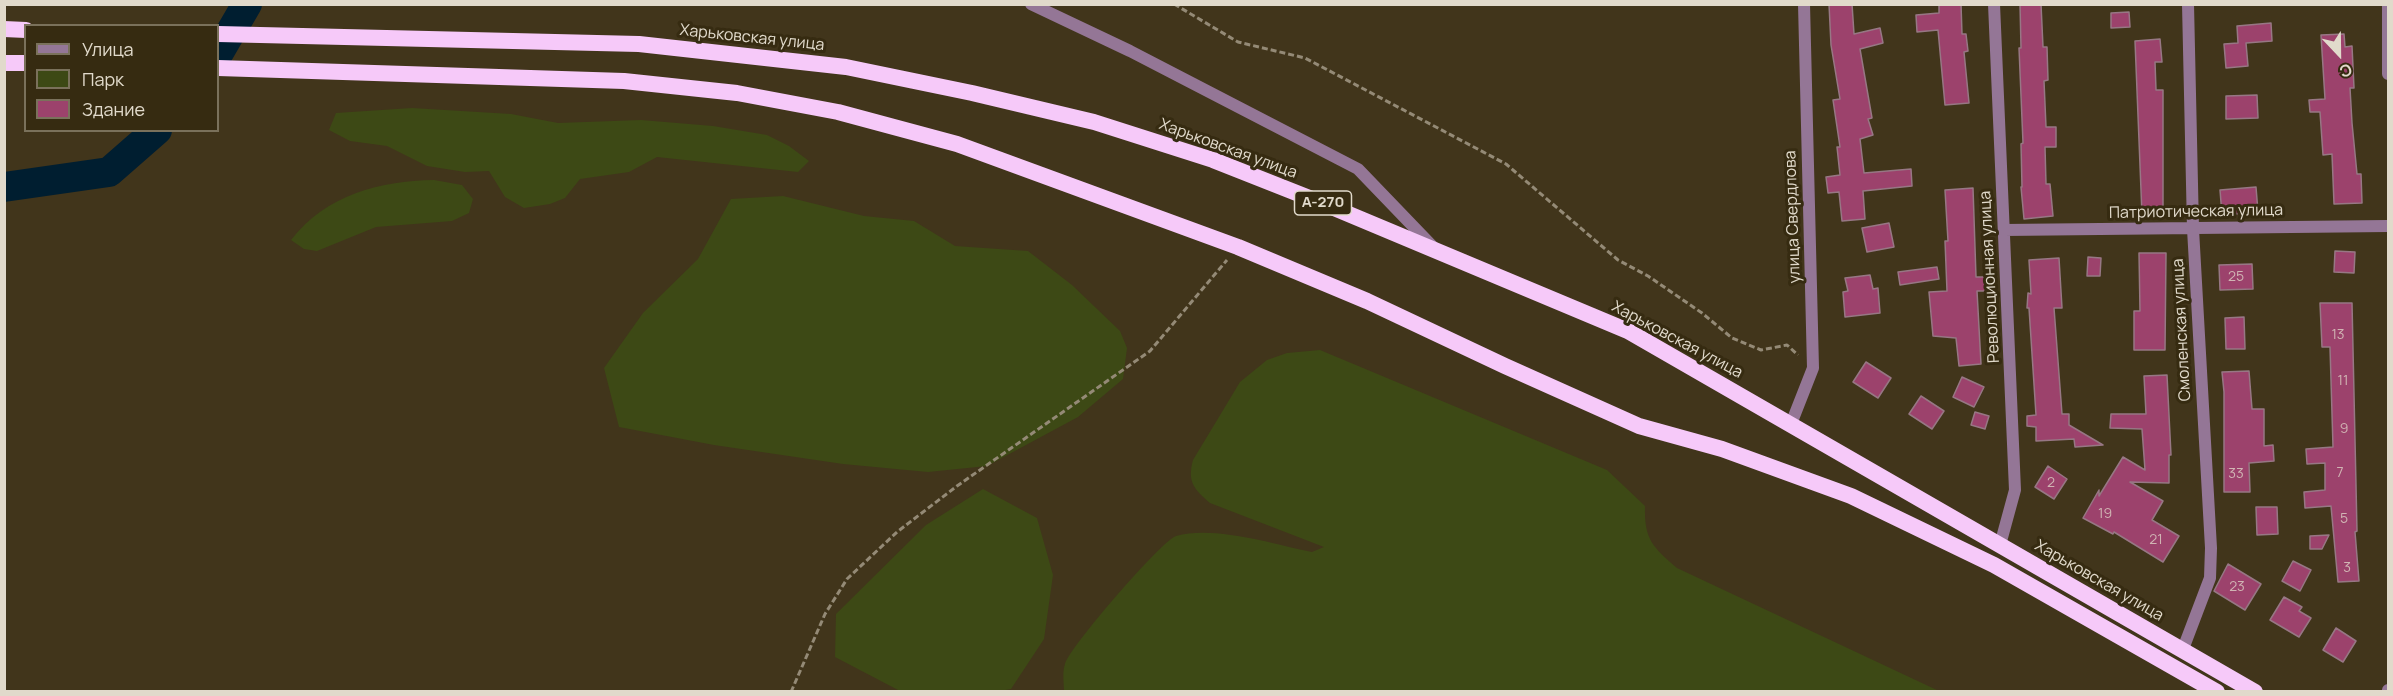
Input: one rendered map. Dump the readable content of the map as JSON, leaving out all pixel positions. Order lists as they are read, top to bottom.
{
  "streets": {
    "highway": ["Харьковская улица", "А-270"],
    "street": [
      "Патриотическая улица",
      "улица Свердлова",
      "Революционная улица",
      "Смоленская улица"
    ]
  },
  "crossings": [
    ["Харьковская улица", "улица Свердлова"],
    ["Харьковская улица", "Революционная улица"],
    ["Харьковская улица", "Смоленская улица"],
    ["Патриотическая улица", "Революционная улица"],
    ["Патриотическая улица", "Смоленская улица"]
  ],
  "house_numbers": [
    "25",
    "13",
    "11",
    "9",
    "7",
    "33",
    "2",
    "19",
    "5",
    "21",
    "3",
    "23"
  ],
  "legend": ["Улица", "Парк", "Здание"],
  "north": "bottom"
}
